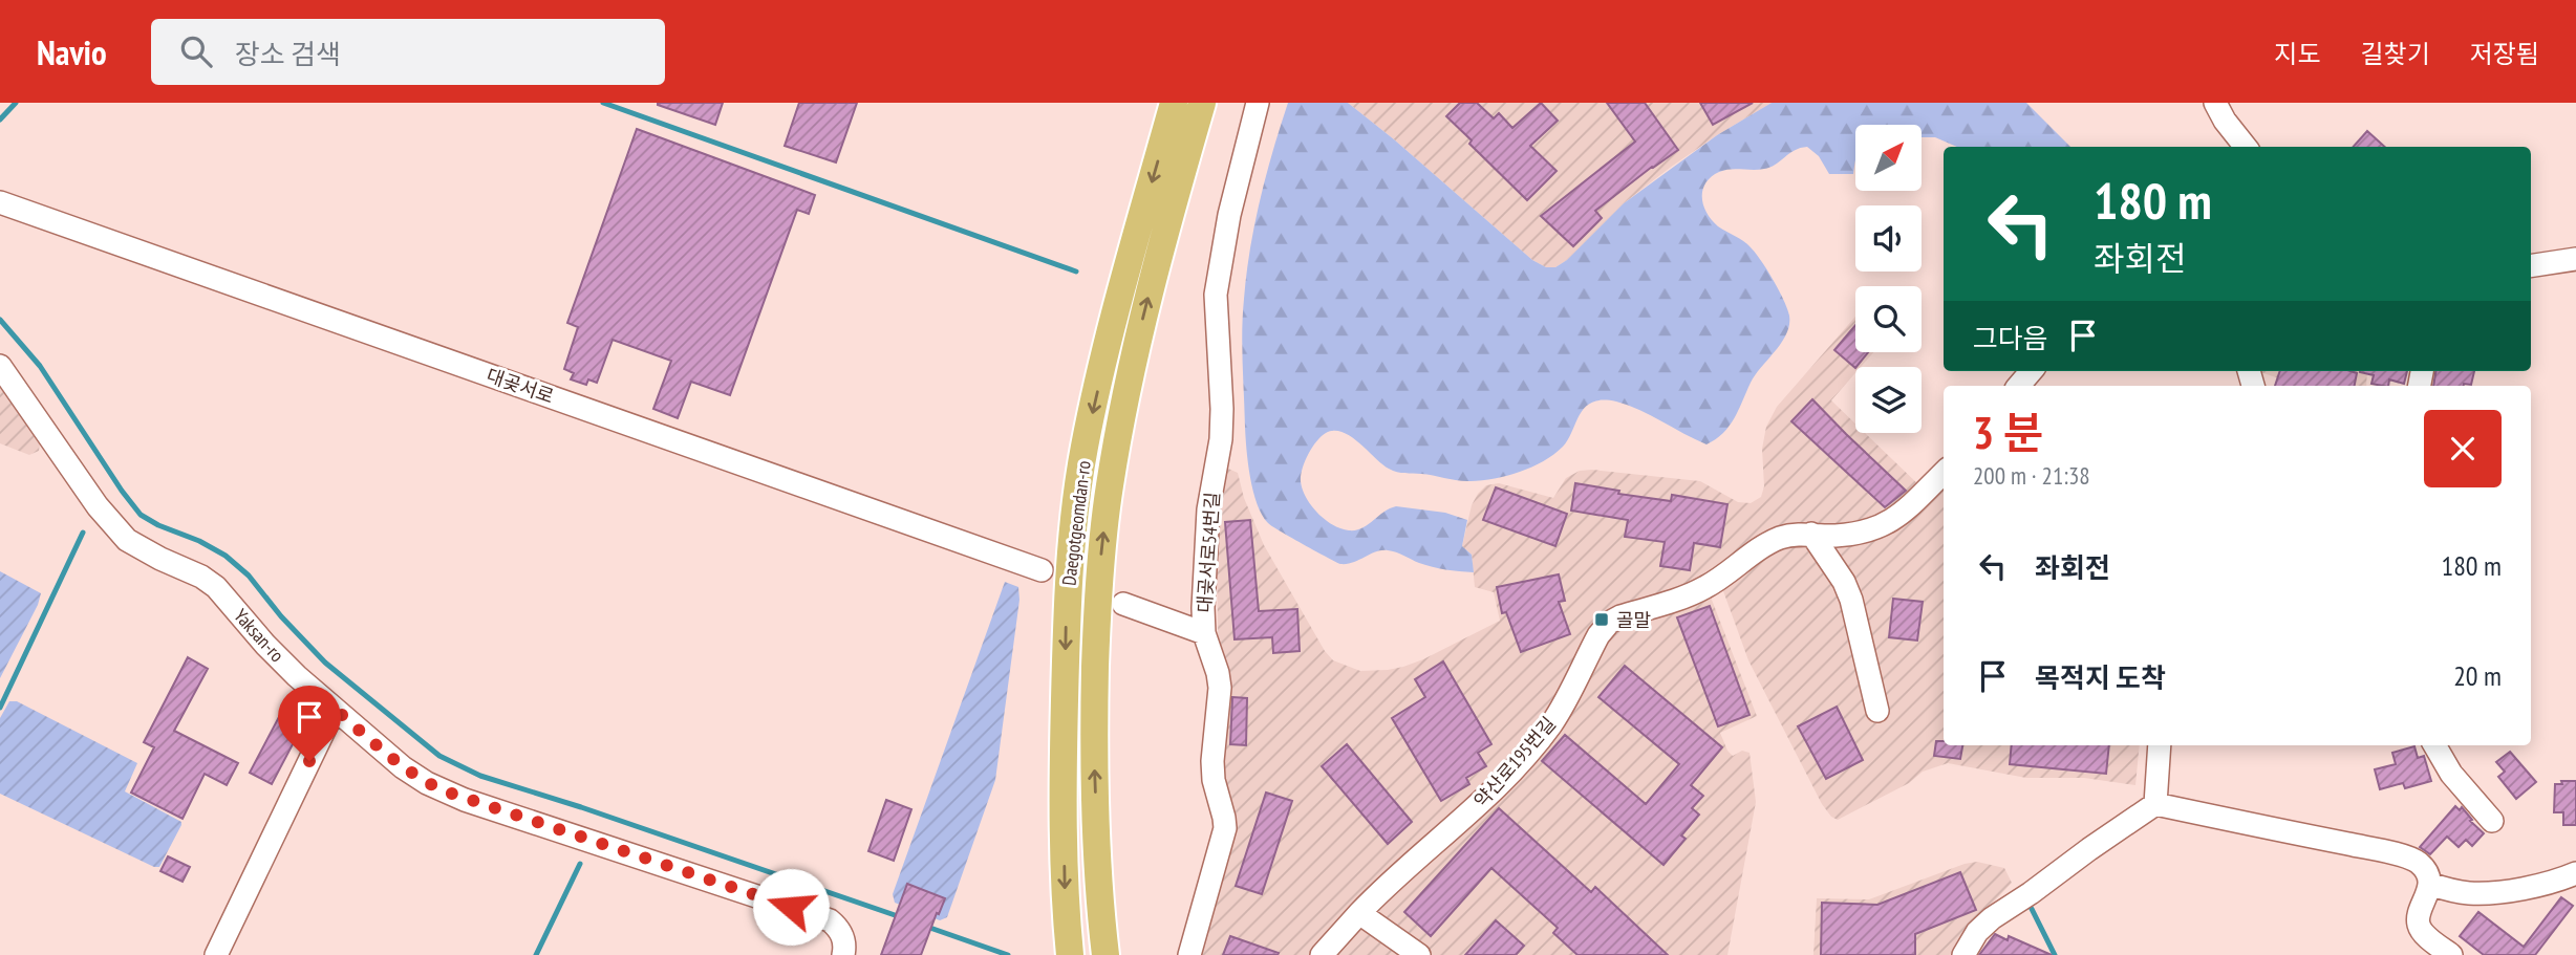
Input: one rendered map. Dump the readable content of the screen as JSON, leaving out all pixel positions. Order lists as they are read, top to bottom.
{
  "streets": {
    "main road": ["Daegotgeomdan-ro"],
    "street": [
      "대곶서로",
      "대곶서로54번길",
      "Yaksan-ro",
      "약산로195번길"
    ]
  },
  "places": {
    "transit": ["골말"]
  },
  "north": "top right",
  "page": {
    "header": "Navio",
    "search": "장소 검색",
    "nav": ["지도", "길찾기", "저장됨"],
    "turn": ["180 m", "좌회전"],
    "then": "그다음",
    "heading": ["3 분", "200 m · 21:38"],
    "list": [
      {
        "name": "좌회전",
        "value": "180 m"
      },
      {
        "name": "목적지 도착",
        "value": "20 m"
      }
    ]
  }
}
